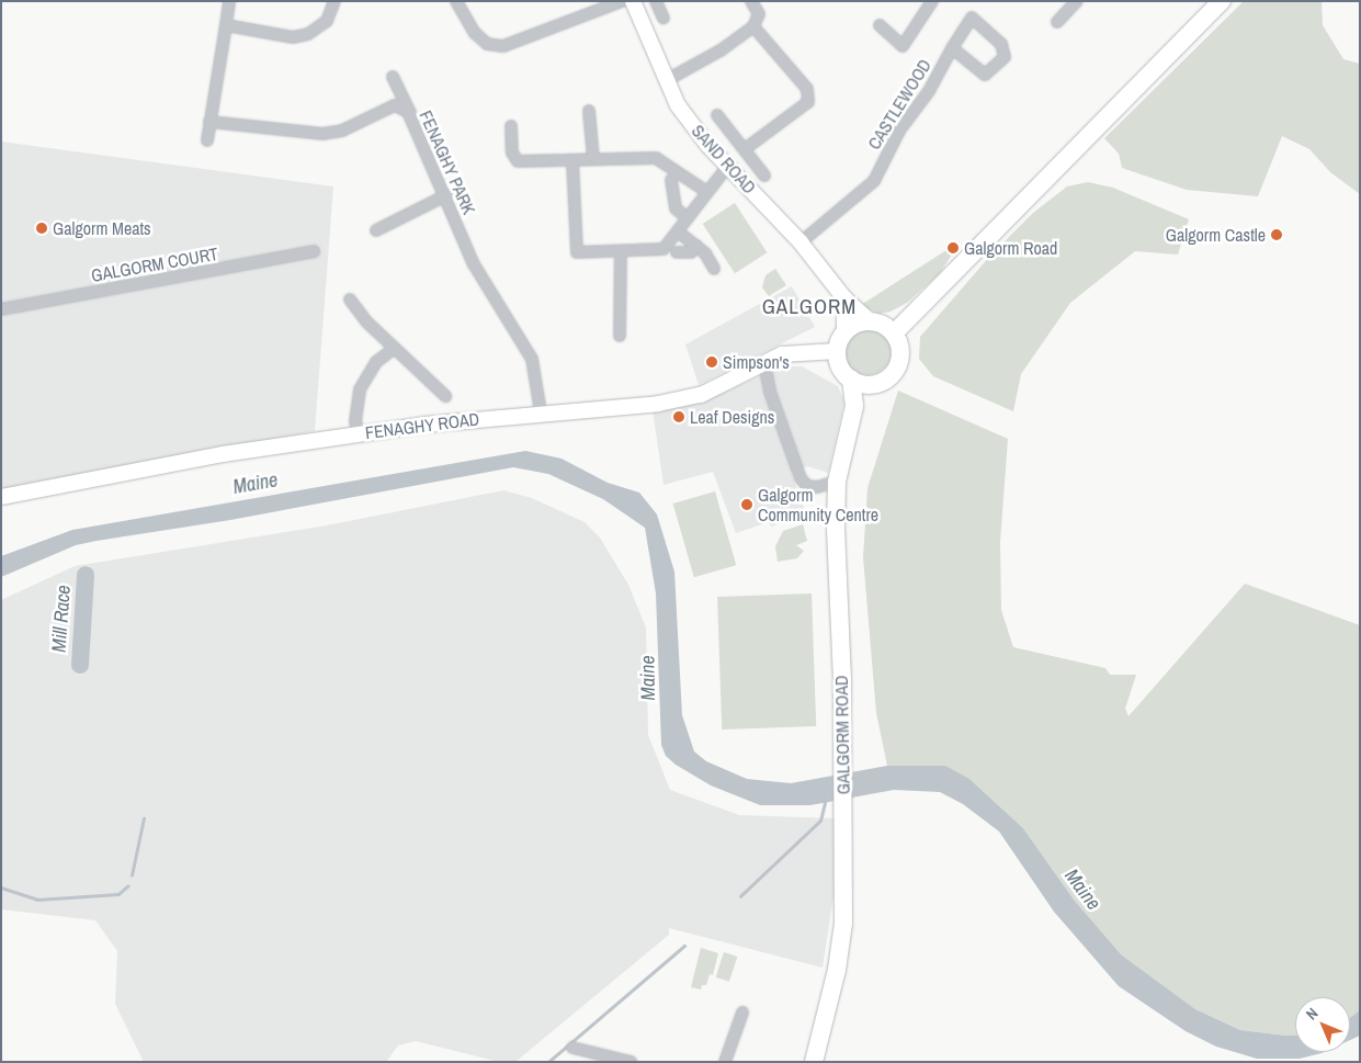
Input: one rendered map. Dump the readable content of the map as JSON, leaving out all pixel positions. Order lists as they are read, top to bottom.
{
  "streets": {
    "main road": ["GALGORM ROAD"],
    "street": [
      "CASTLEWOOD",
      "SAND ROAD",
      "FENAGHY PARK",
      "GALGORM COURT",
      "FENAGHY ROAD"
    ]
  },
  "crossings": [
    ["CASTLEWOOD", "SAND ROAD"],
    ["SAND ROAD", "FENAGHY ROAD"],
    ["SAND ROAD", "GALGORM ROAD"],
    ["FENAGHY PARK", "FENAGHY ROAD"],
    ["FENAGHY ROAD", "GALGORM ROAD"]
  ],
  "districts": ["GALGORM"],
  "water": ["Maine", "Mill Race"],
  "places": [
    "Galgorm Meats",
    "Galgorm Castle",
    "Galgorm Road",
    "Simpson's",
    "Leaf Designs",
    "Galgorm Community Centre"
  ],
  "north": "top left"
}
